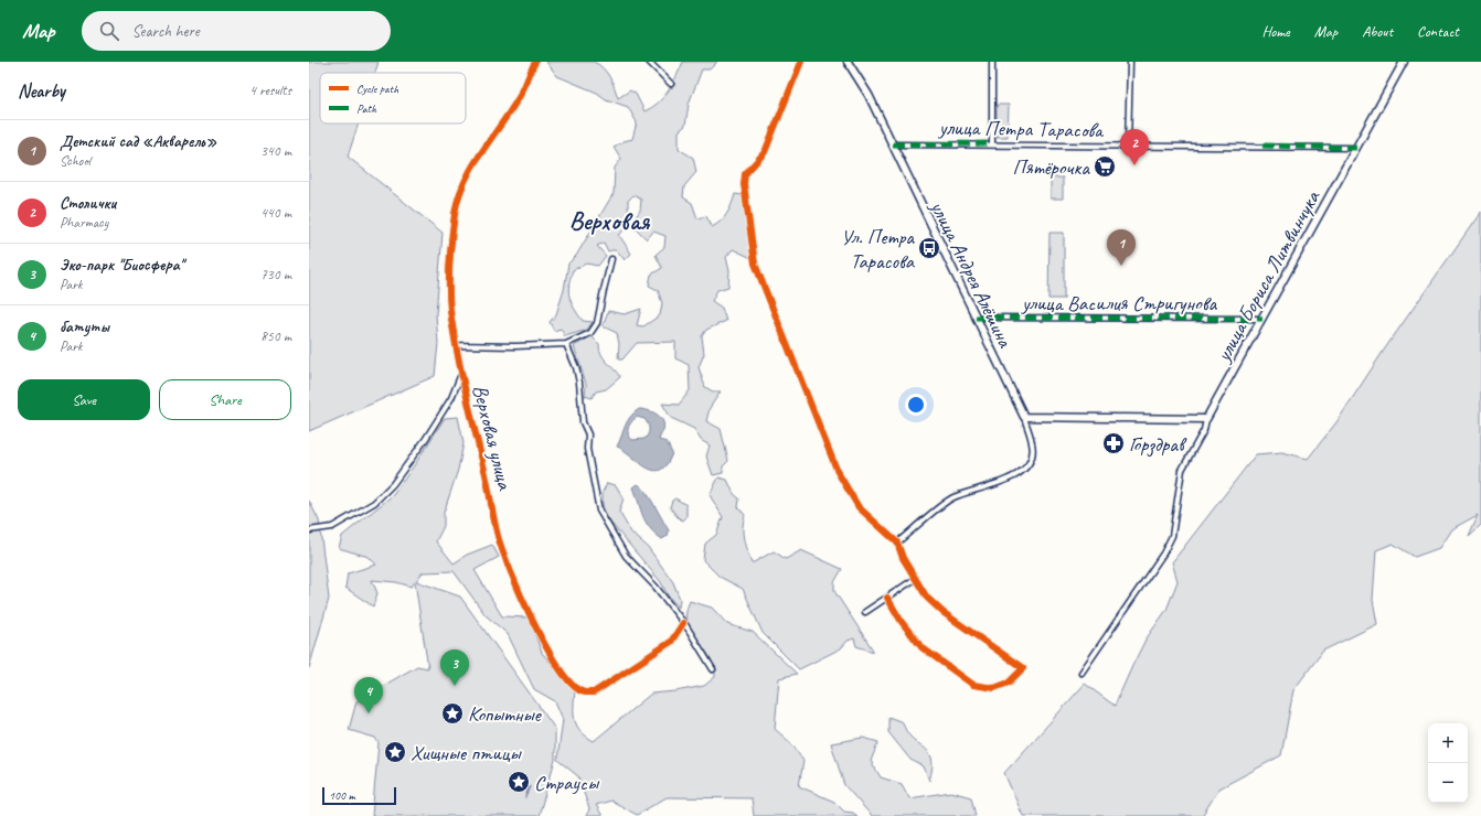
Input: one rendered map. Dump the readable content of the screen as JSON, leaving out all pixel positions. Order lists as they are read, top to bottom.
{
  "streets": {
    "street": [
      "улица Петра Тарасова",
      "улица Андрея Алёшина",
      "улица Бориса Литвинчука",
      "улица Василия Стригунова",
      "Верховая улица"
    ]
  },
  "crossings": [
    ["улица Петра Тарасова", "улица Андрея Алёшина"],
    ["улица Петра Тарасова", "улица Бориса Литвинчука"],
    ["улица Андрея Алёшина", "улица Василия Стригунова"],
    ["улица Бориса Литвинчука", "улица Василия Стригунова"]
  ],
  "districts": ["Верховая"],
  "places": {
    "supermarket": ["Пятёрочка"],
    "bus stop": ["Ул. Петра Тарасова"],
    "pharmacy": ["Горздрав"],
    "place": ["Копытные", "Хищные птицы", "Страусы"]
  },
  "legend": ["Cycle path", "Path"],
  "scale_bar": "100 m",
  "page": {
    "header": "Map",
    "search": "Search here",
    "nav": [
      "Home",
      "Map",
      "About",
      "Contact"
    ],
    "heading": ["Nearby", "4 results"],
    "list": [
      {
        "mark": "1",
        "name": "Детский сад «Акварель»",
        "note": "School",
        "value": "340 m"
      },
      {
        "mark": "2",
        "name": "Столички",
        "note": "Pharmacy",
        "value": "440 m"
      },
      {
        "mark": "3",
        "name": "Эко-парк \"Биосфера\"",
        "note": "Park",
        "value": "730 m"
      },
      {
        "mark": "4",
        "name": "батуты",
        "note": "Park",
        "value": "850 m"
      }
    ],
    "pins": [
      "2",
      "1",
      "3",
      "4"
    ],
    "buttons": ["Save", "Share"],
    "map_buttons": ["+", "−"],
    "scale": "100 m"
  }
}
